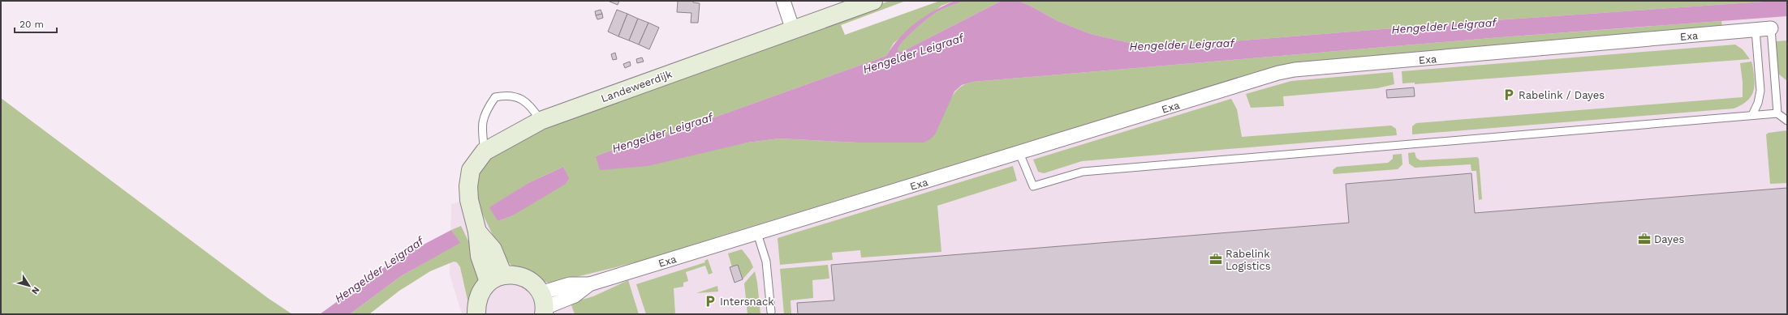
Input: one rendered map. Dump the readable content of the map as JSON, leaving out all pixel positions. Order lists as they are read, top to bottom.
{
  "streets": {
    "street": ["Exa", "Landeweerdijk"]
  },
  "water": ["Hengelder Leigraaf"],
  "places": {
    "parking": ["Rabelink / Dayes", "Intersnack"],
    "office": ["Dayes", "Rabelink Logistics"]
  },
  "scale_bar": "20 m",
  "north": "bottom right"
}
